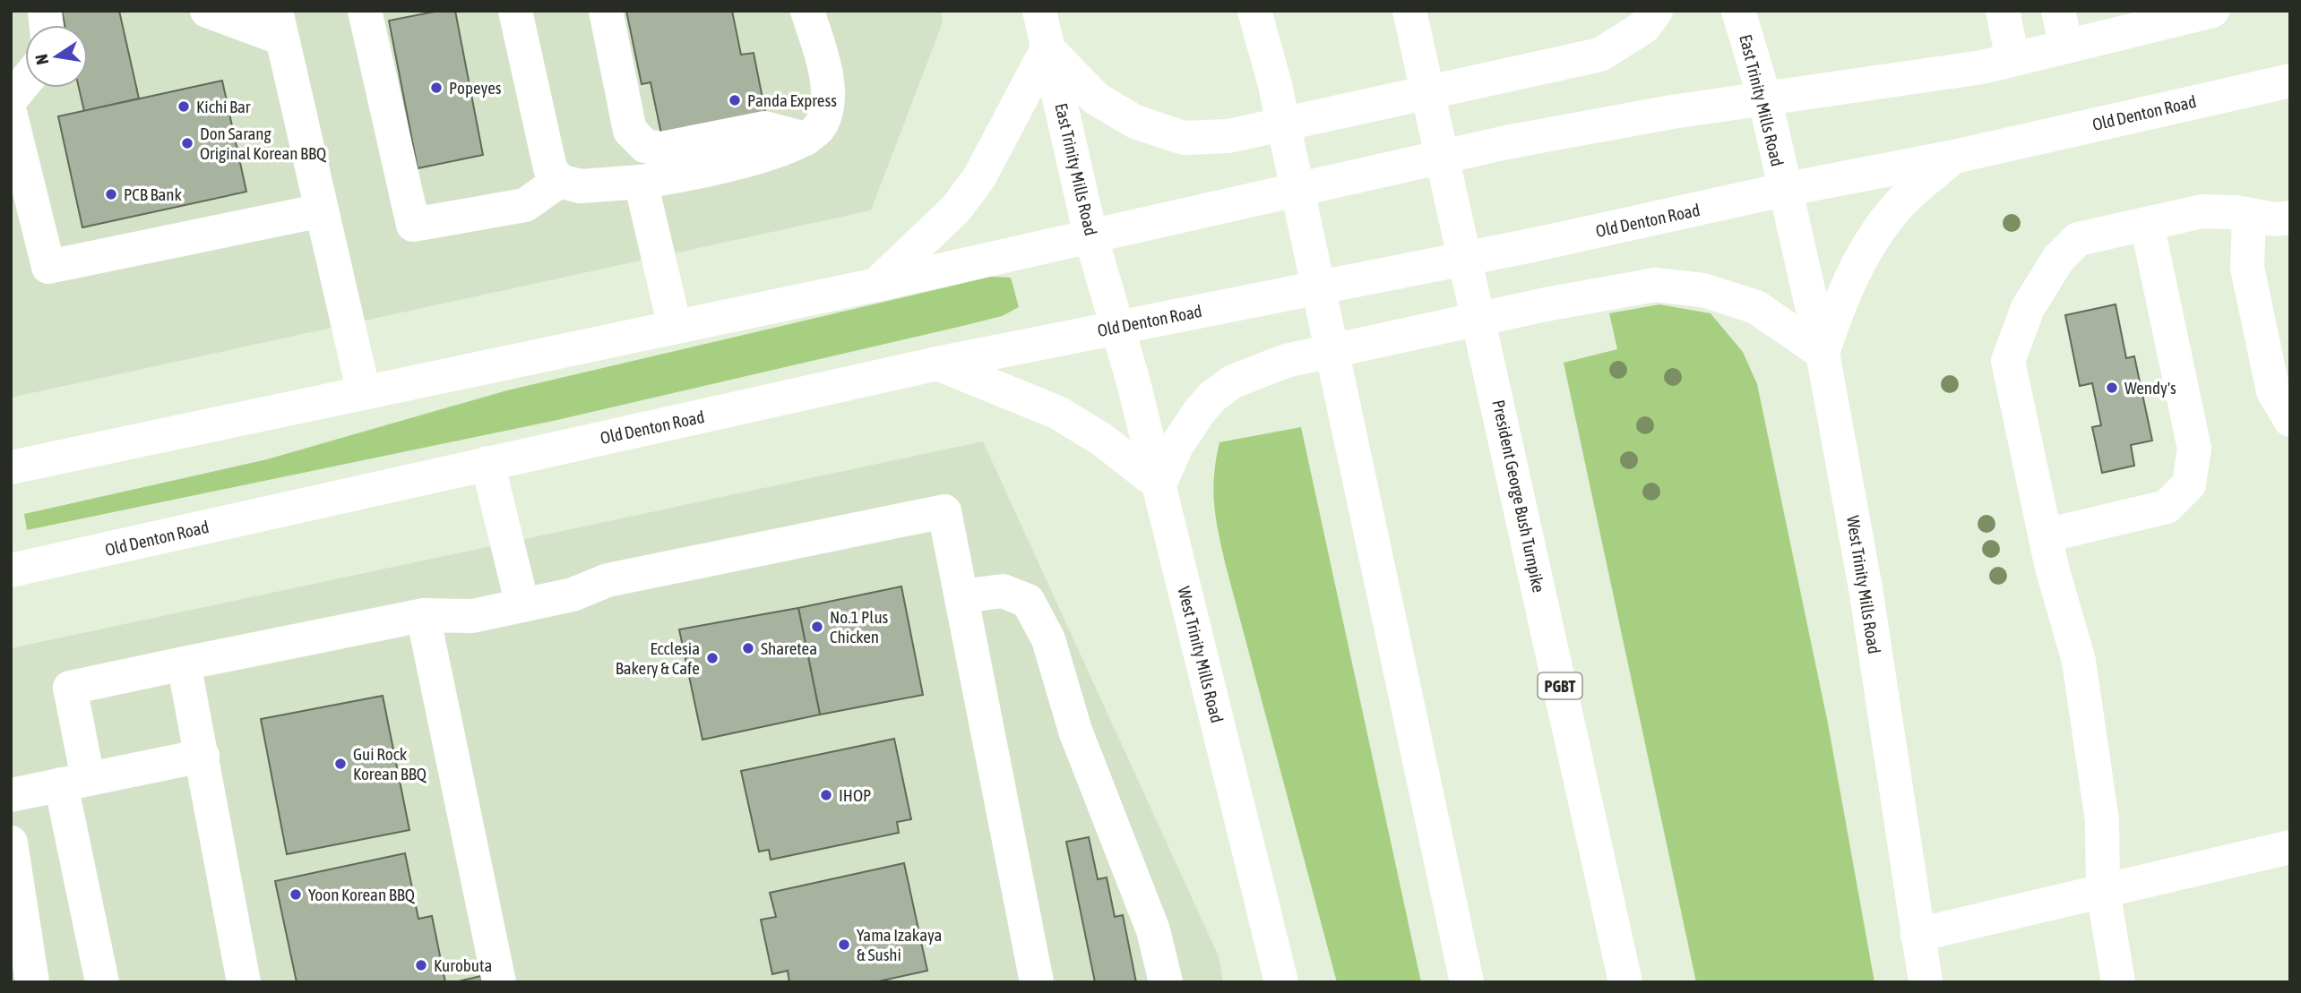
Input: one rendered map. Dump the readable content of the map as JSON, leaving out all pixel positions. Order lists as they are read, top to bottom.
{
  "streets": {
    "main road": [
      "East Trinity Mills Road",
      "Old Denton Road",
      "President George Bush Turnpike",
      "West Trinity Mills Road",
      "PGBT"
    ]
  },
  "crossings": [
    ["East Trinity Mills Road", "Old Denton Road"],
    ["East Trinity Mills Road", "West Trinity Mills Road"],
    ["Old Denton Road", "West Trinity Mills Road"]
  ],
  "places": [
    "Popeyes",
    "Panda Express",
    "Kichi Bar",
    "Don Sarang Original Korean BBQ",
    "PCB Bank",
    "Wendy's",
    "No.1 Plus Chicken",
    "Sharetea",
    "Ecclesia Bakery & Cafe",
    "Gui Rock Korean BBQ",
    "IHOP",
    "Yoon Korean BBQ",
    "Yama Izakaya & Sushi",
    "Kurobuta"
  ],
  "north": "left"
}
